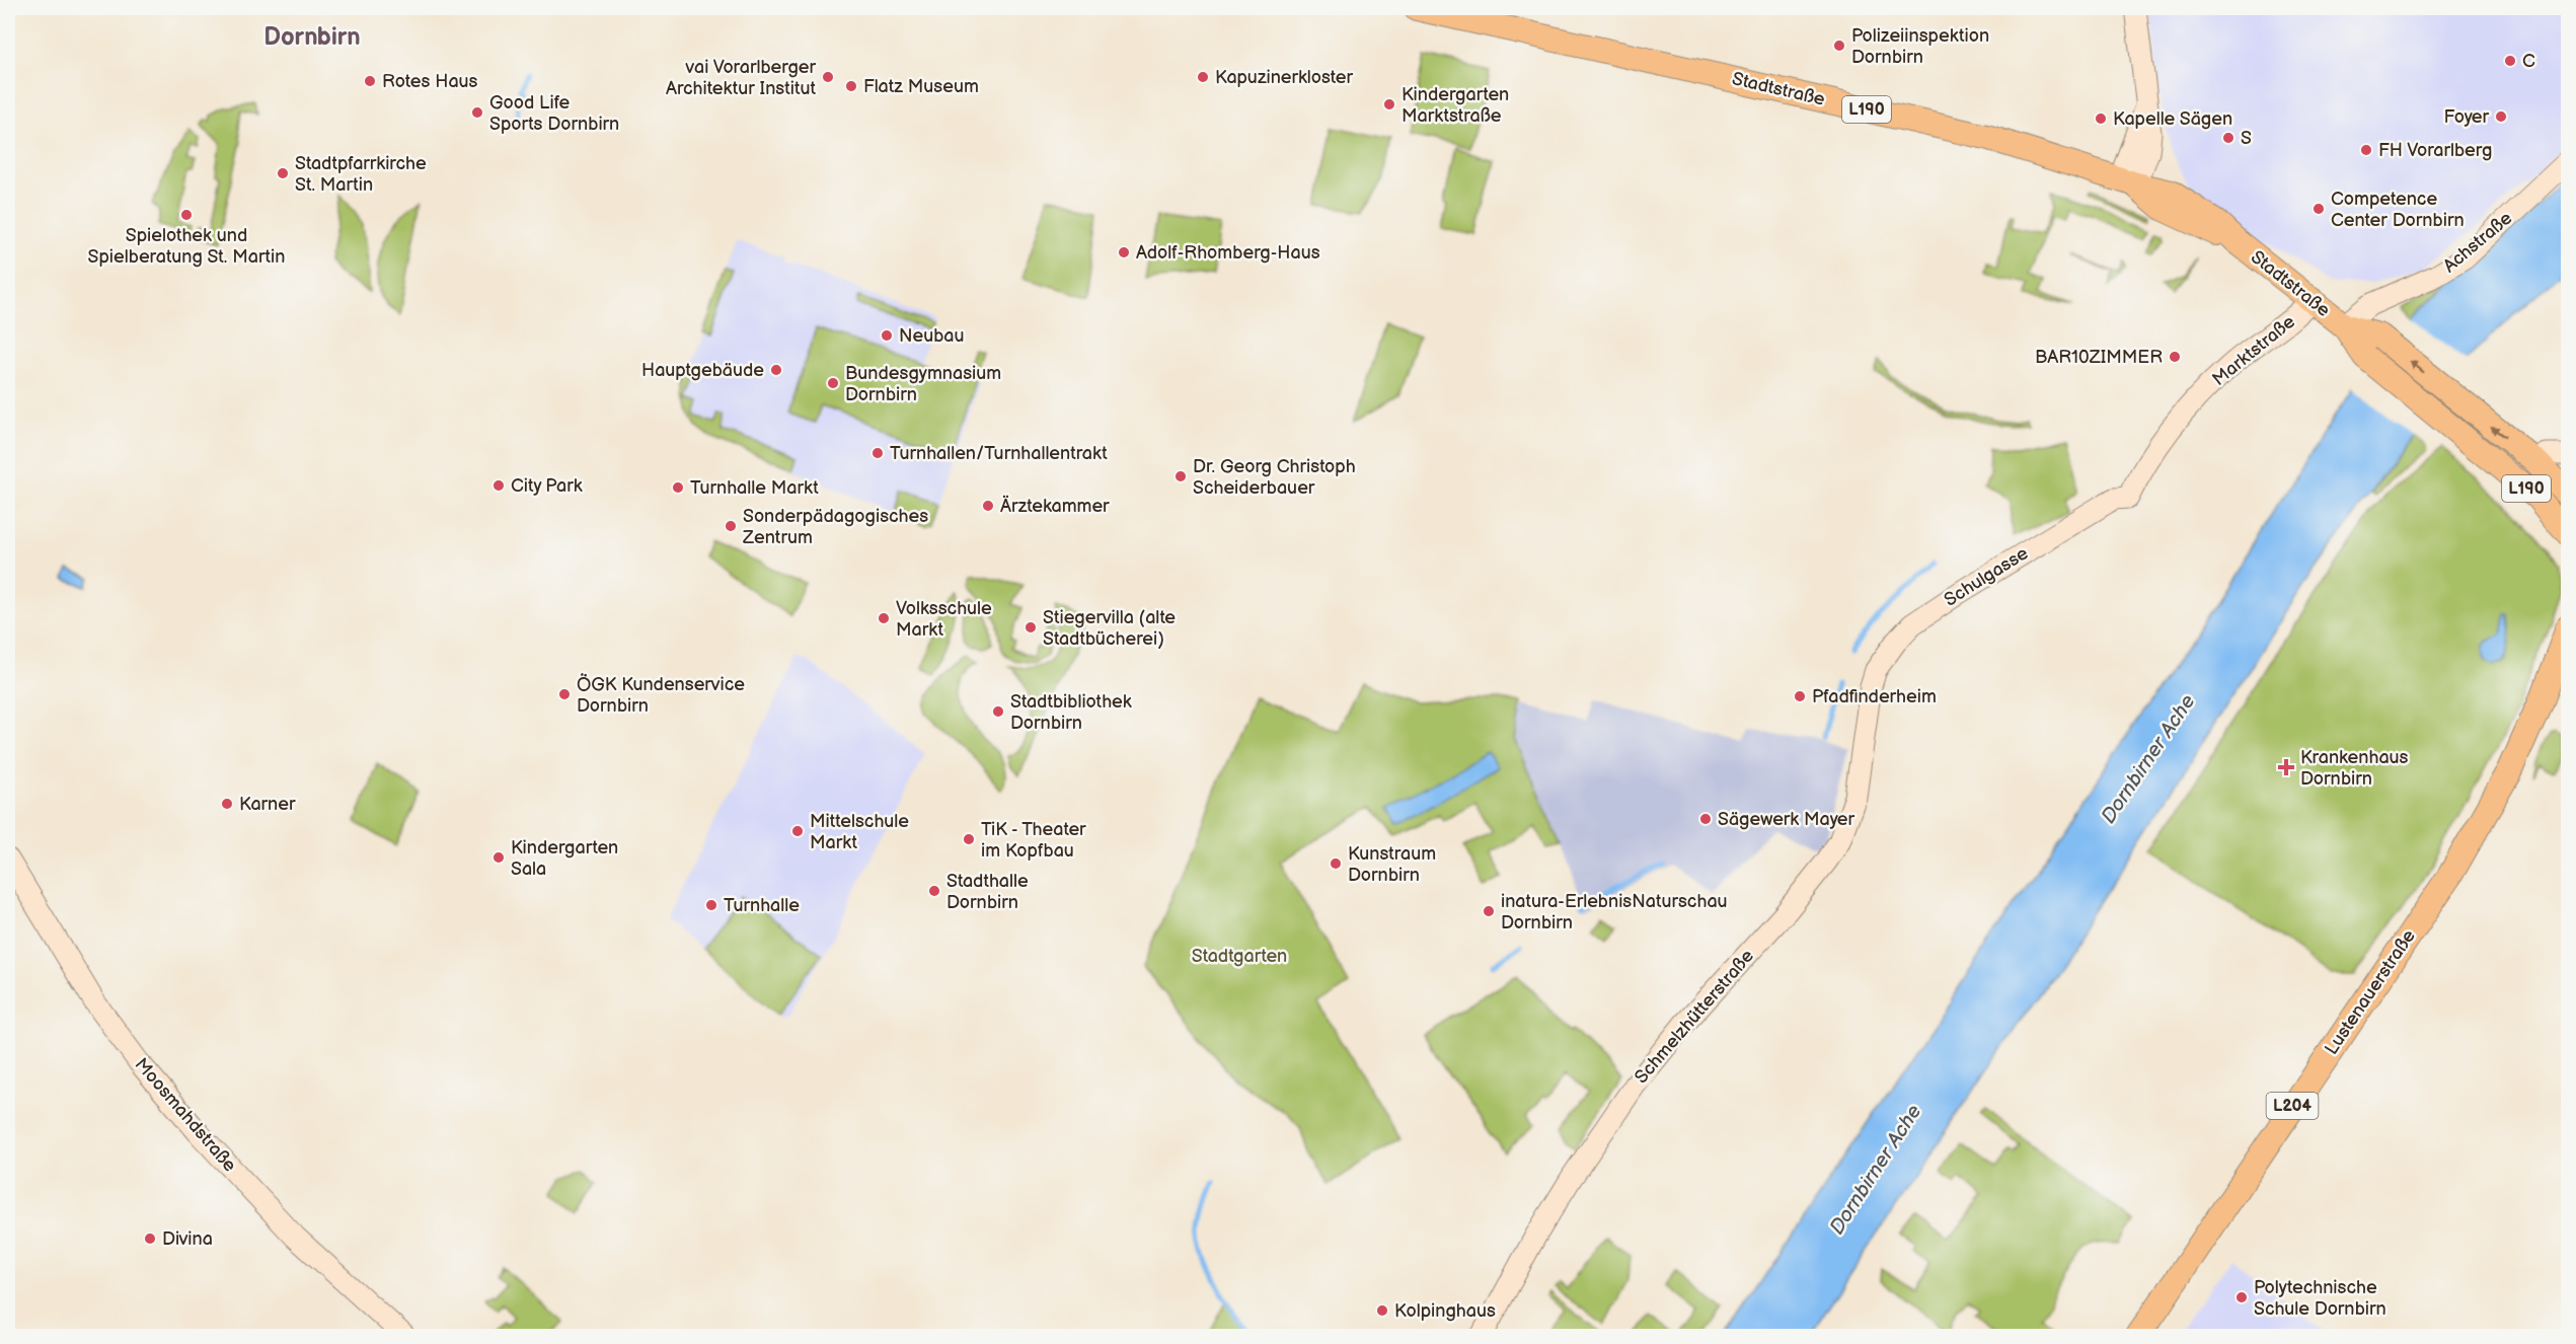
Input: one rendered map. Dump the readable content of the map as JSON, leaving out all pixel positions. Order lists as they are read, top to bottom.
{
  "streets": {
    "main road": [
      "Stadtstraße",
      "L190",
      "Lustenauerstraße",
      "L204"
    ],
    "street": [
      "Achstraße",
      "Marktstraße",
      "Schulgasse",
      "Schmelzhütterstraße",
      "Moosmahdstraße"
    ]
  },
  "crossings": [
    ["Stadtstraße", "L190"],
    ["Stadtstraße", "Achstraße"],
    ["Stadtstraße", "Marktstraße"],
    ["Marktstraße", "Schulgasse"],
    ["Schulgasse", "Schmelzhütterstraße"]
  ],
  "districts": ["Dornbirn"],
  "water": ["Dornbirner Ache"],
  "parks": ["Stadtgarten"],
  "places": {
    "other": [
      "Polizeiinspektion Dornbirn",
      "C",
      "vai Vorarlberger Architektur Institut",
      "Kapuzinerkloster",
      "Rotes Haus",
      "Flatz Museum",
      "Kindergarten Marktstraße",
      "Good Life Sports Dornbirn",
      "Foyer",
      "Kapelle Sägen",
      "S",
      "FH Vorarlberg",
      "Stadtpfarrkirche St. Martin",
      "Competence Center Dornbirn",
      "Spielothek und Spielberatung St. Martin",
      "Adolf-Rhomberg-Haus",
      "Neubau",
      "BAR10ZIMMER",
      "Hauptgebäude",
      "Bundesgymnasium Dornbirn",
      "Turnhallen/Turnhallentrakt",
      "Dr. Georg Christoph Scheiderbauer",
      "City Park",
      "Turnhalle Markt",
      "Ärztekammer",
      "Sonderpädagogisches Zentrum",
      "Volksschule Markt",
      "Stiegervilla (alte Stadtbücherei)",
      "ÖGK Kundenservice Dornbirn",
      "Pfadfinderheim",
      "Stadtbibliothek Dornbirn",
      "Karner",
      "Sägewerk Mayer",
      "Mittelschule Markt",
      "TiK - Theater im Kopfbau",
      "Kindergarten Sala",
      "Kunstraum Dornbirn",
      "Stadthalle Dornbirn",
      "Turnhalle",
      "inatura-ErlebnisNaturschau Dornbirn",
      "Divina",
      "Polytechnische Schule Dornbirn",
      "Kolpinghaus"
    ],
    "health": ["Krankenhaus Dornbirn"]
  }
}
